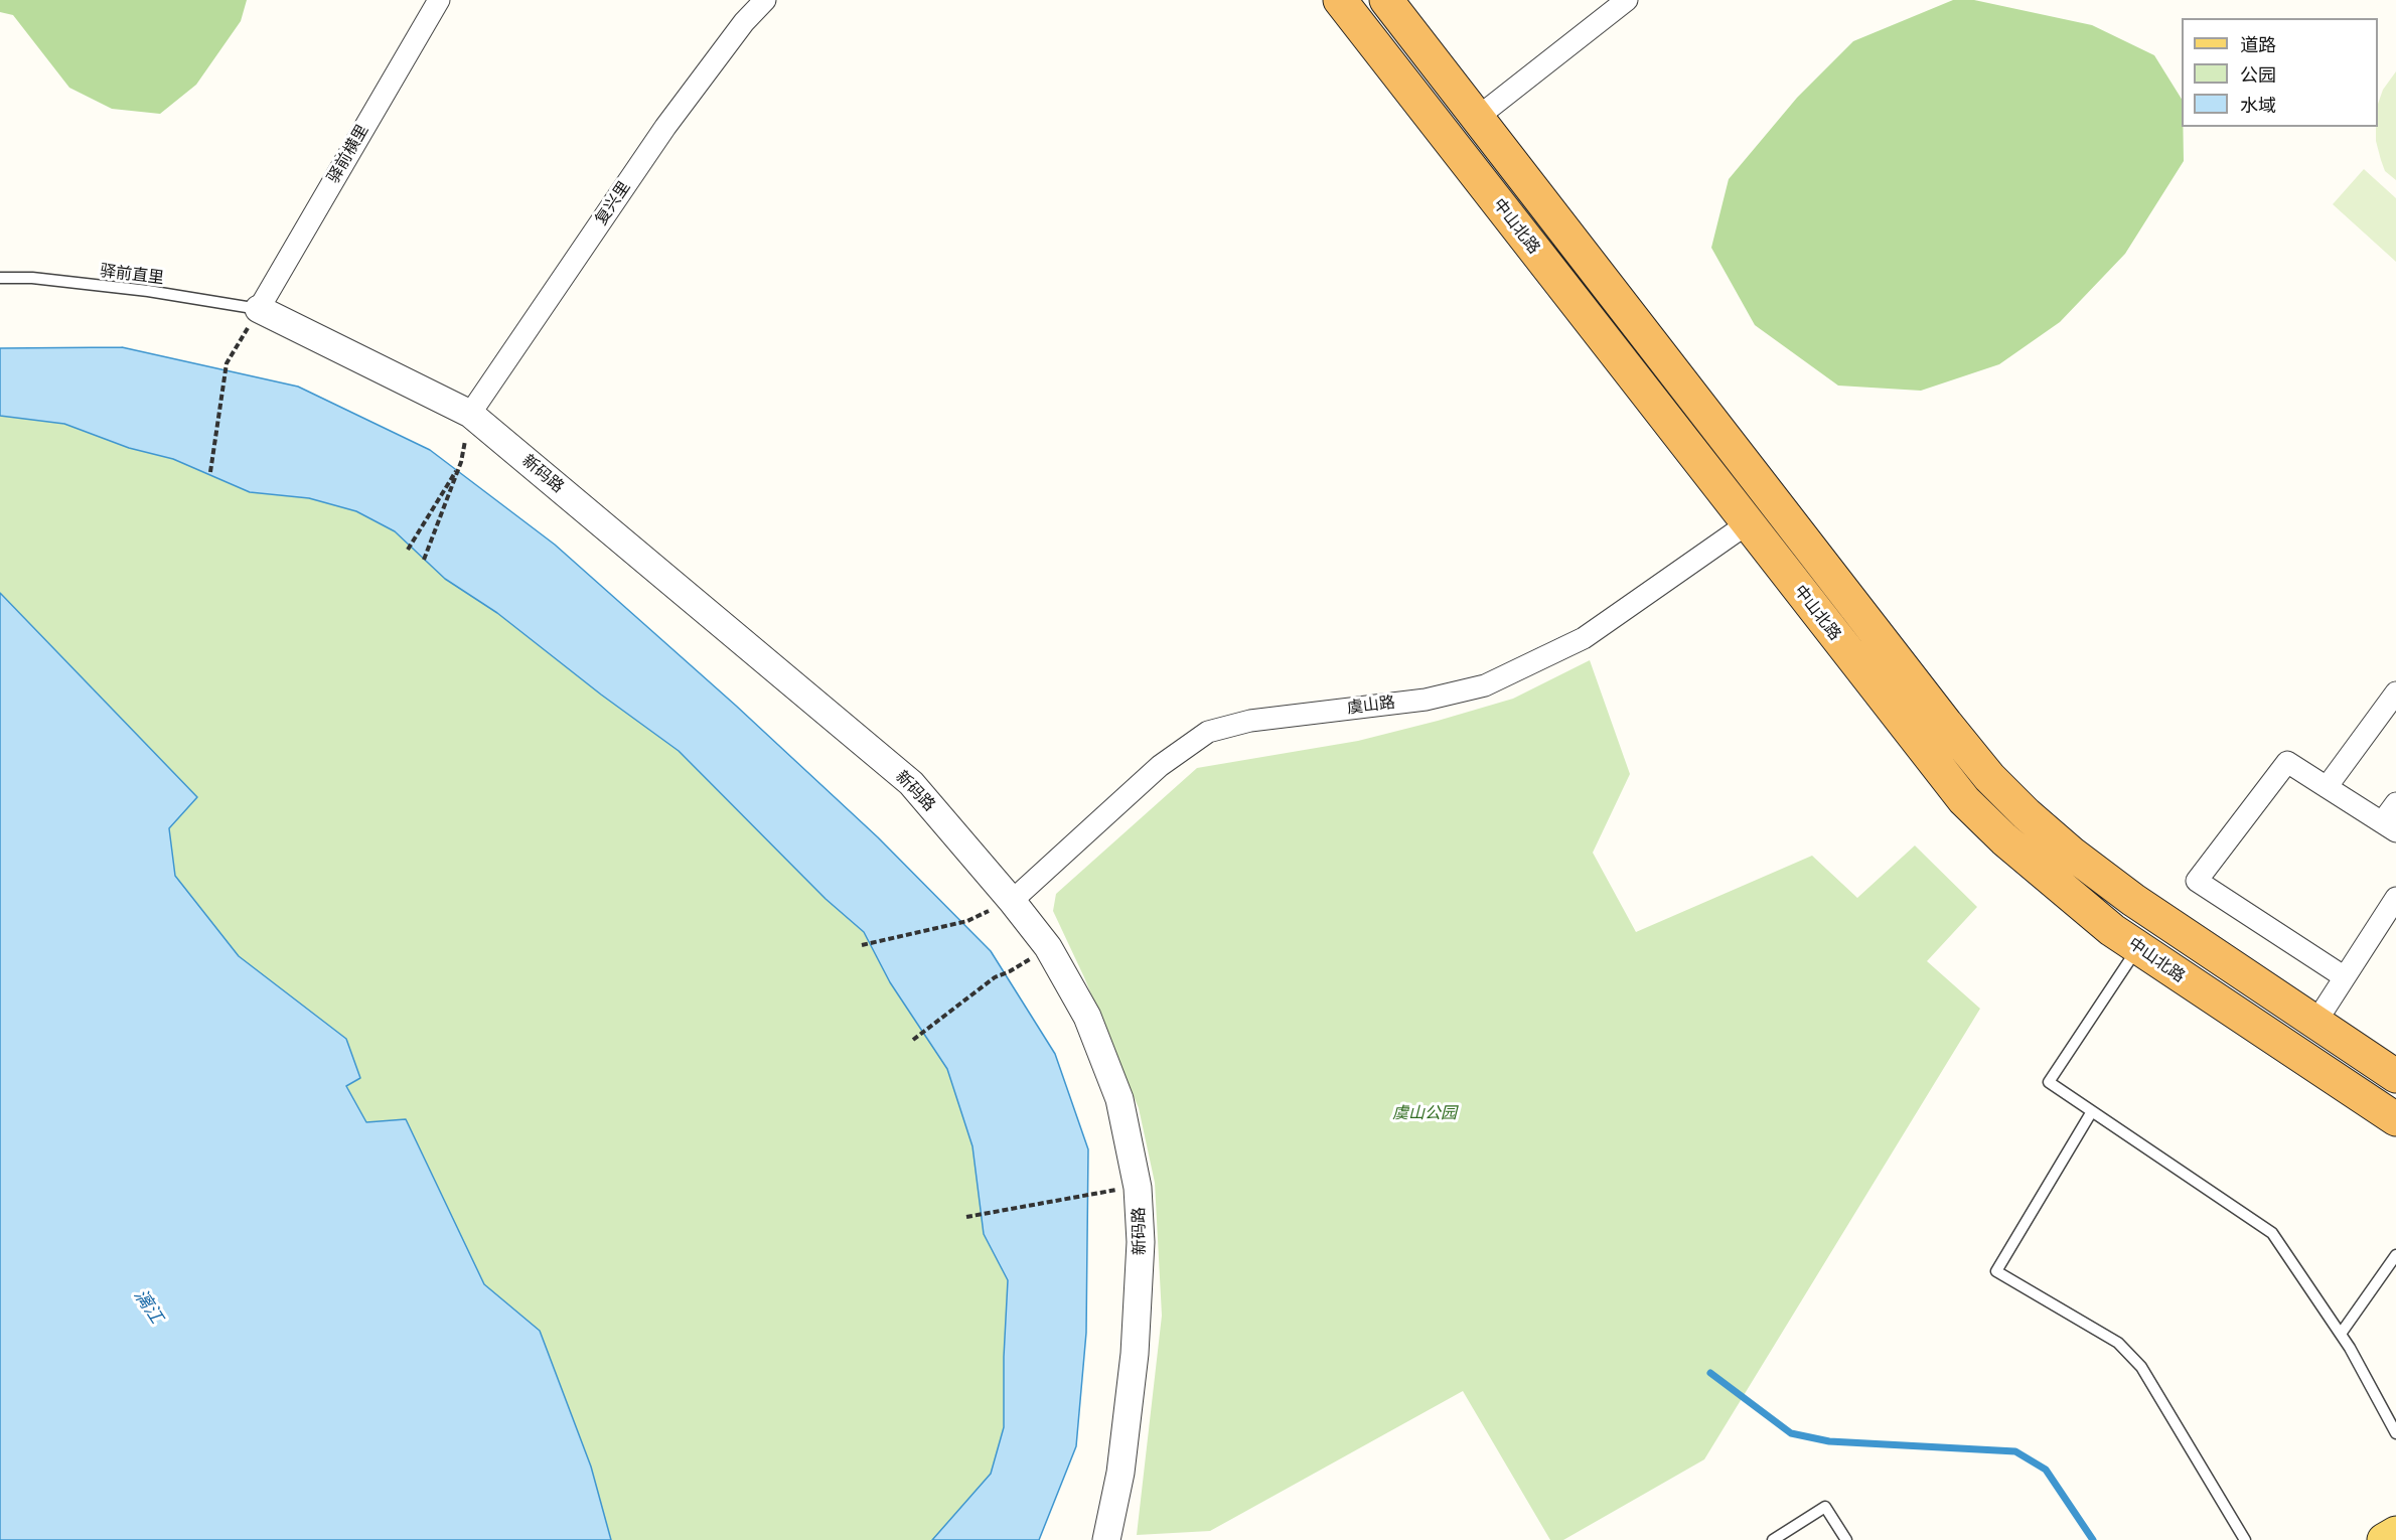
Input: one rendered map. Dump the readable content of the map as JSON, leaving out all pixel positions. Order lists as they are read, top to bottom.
{
  "streets": {
    "highway": ["中山北路"],
    "street": [
      "驿前横里",
      "复兴里",
      "新码路",
      "虞山路"
    ],
    "lane": ["驿前直里"]
  },
  "crossings": [
    ["驿前横里", "驿前直里"],
    ["驿前横里", "新码路"],
    ["复兴里", "新码路"],
    ["中山北路", "虞山路"],
    ["驿前直里", "新码路"],
    ["新码路", "虞山路"]
  ],
  "water": ["漓江"],
  "parks": ["虞山公园"],
  "legend": ["道路", "公园", "水域"]
}
